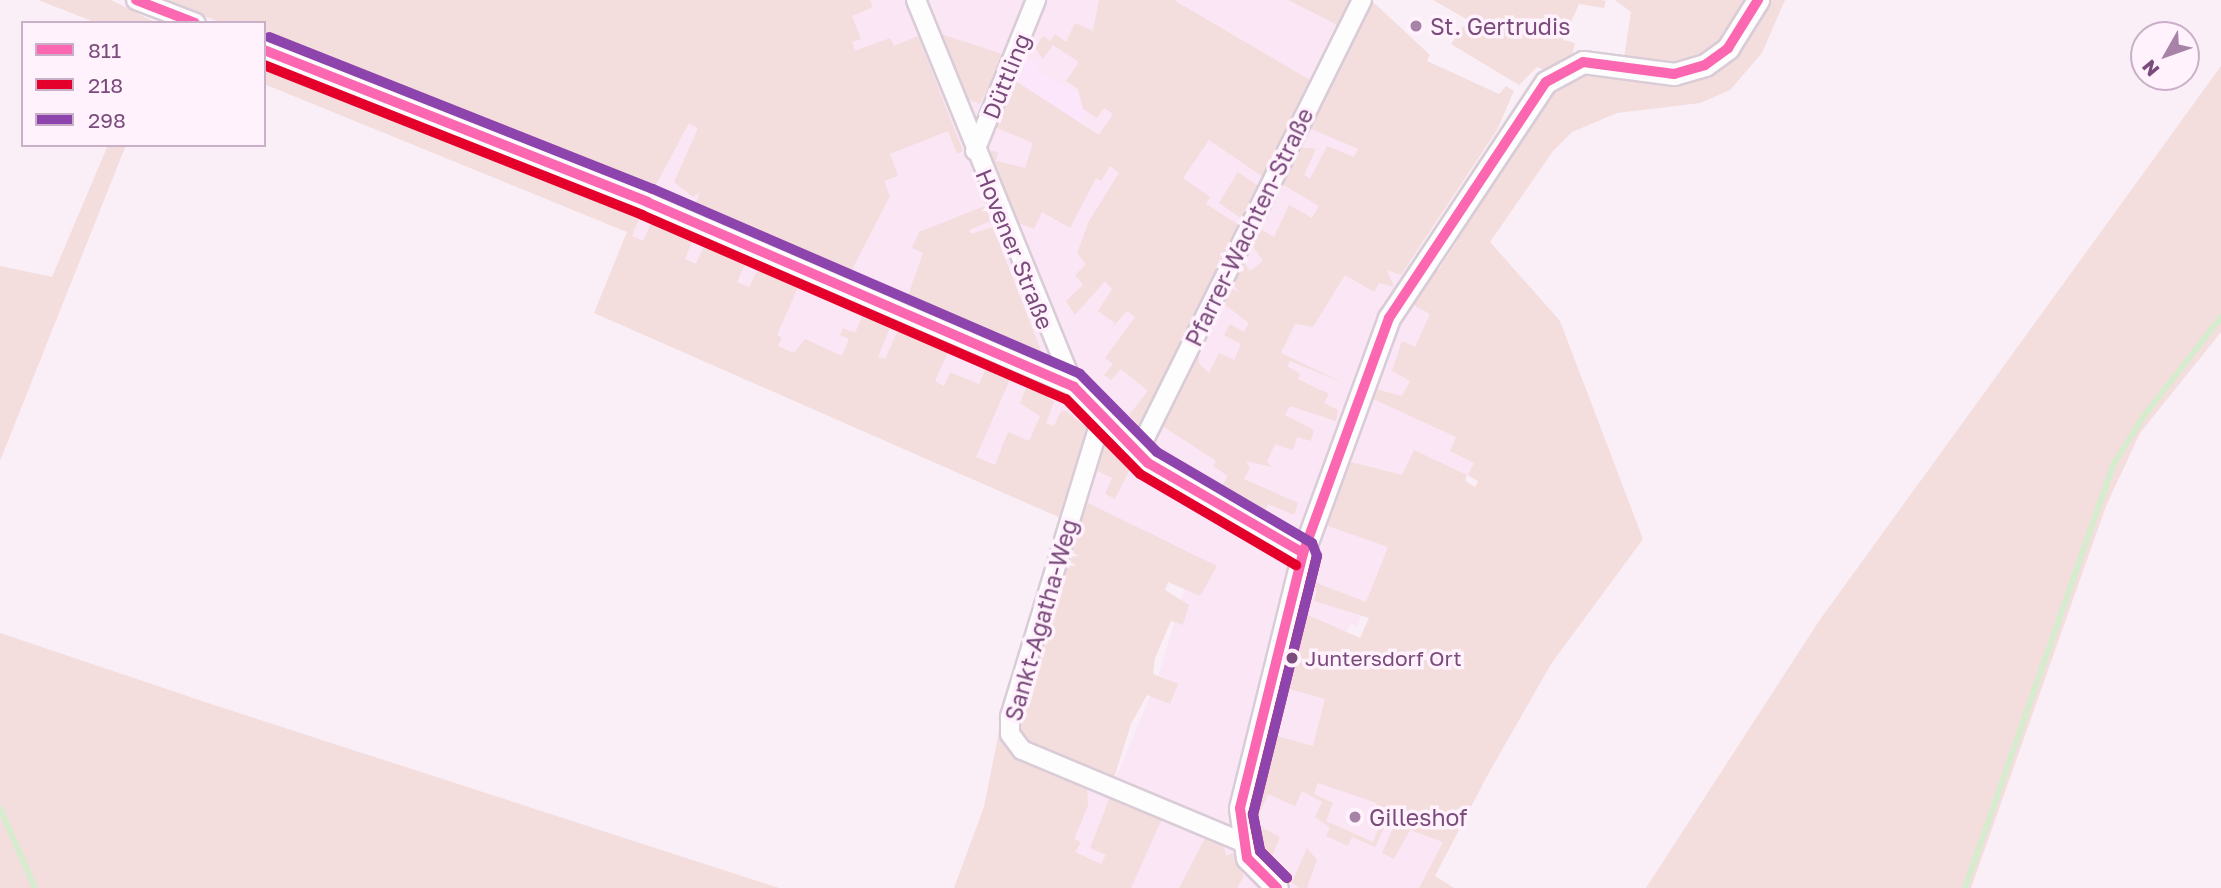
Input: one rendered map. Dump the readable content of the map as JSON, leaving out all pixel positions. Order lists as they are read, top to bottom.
{
  "streets": {
    "street": [
      "Düttling",
      "Pfarrer-Wachten-Straße",
      "Hovener Straße",
      "Sankt-Agatha-Weg"
    ]
  },
  "crossings": [
    ["Düttling", "Hovener Straße"],
    ["Pfarrer-Wachten-Straße", "Hovener Straße"],
    ["Hovener Straße", "Sankt-Agatha-Weg"]
  ],
  "places": ["St. Gertrudis", "Juntersdorf Ort", "Gilleshof"],
  "lines": ["transit line 811", "transit line 298", "transit line 218"],
  "legend": ["811", "218", "298"],
  "north": "bottom left"
}
